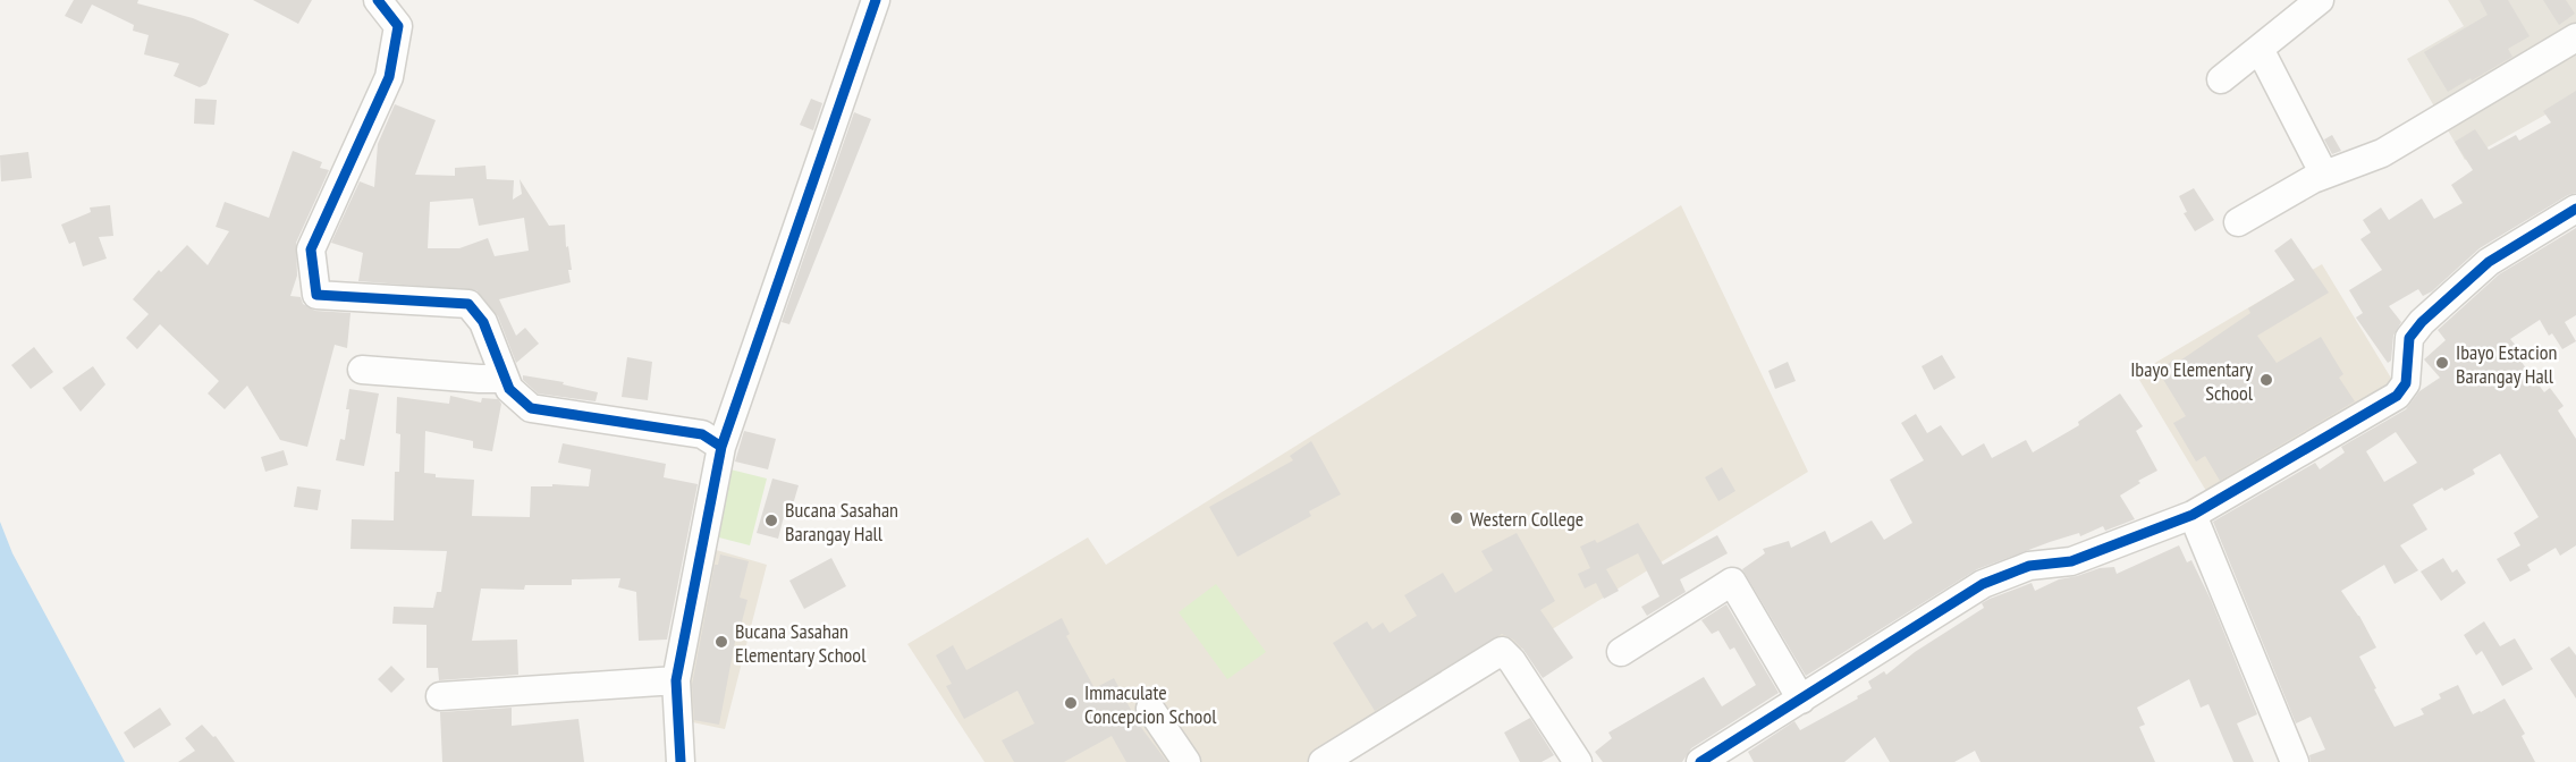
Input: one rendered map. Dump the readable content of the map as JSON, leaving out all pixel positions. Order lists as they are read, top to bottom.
{
  "places": [
    "Ibayo Estacion Barangay Hall",
    "Ibayo Elementary School",
    "Western College",
    "Bucana Sasahan Barangay Hall",
    "Bucana Sasahan Elementary School",
    "Immaculate Concepcion School"
  ]
}
